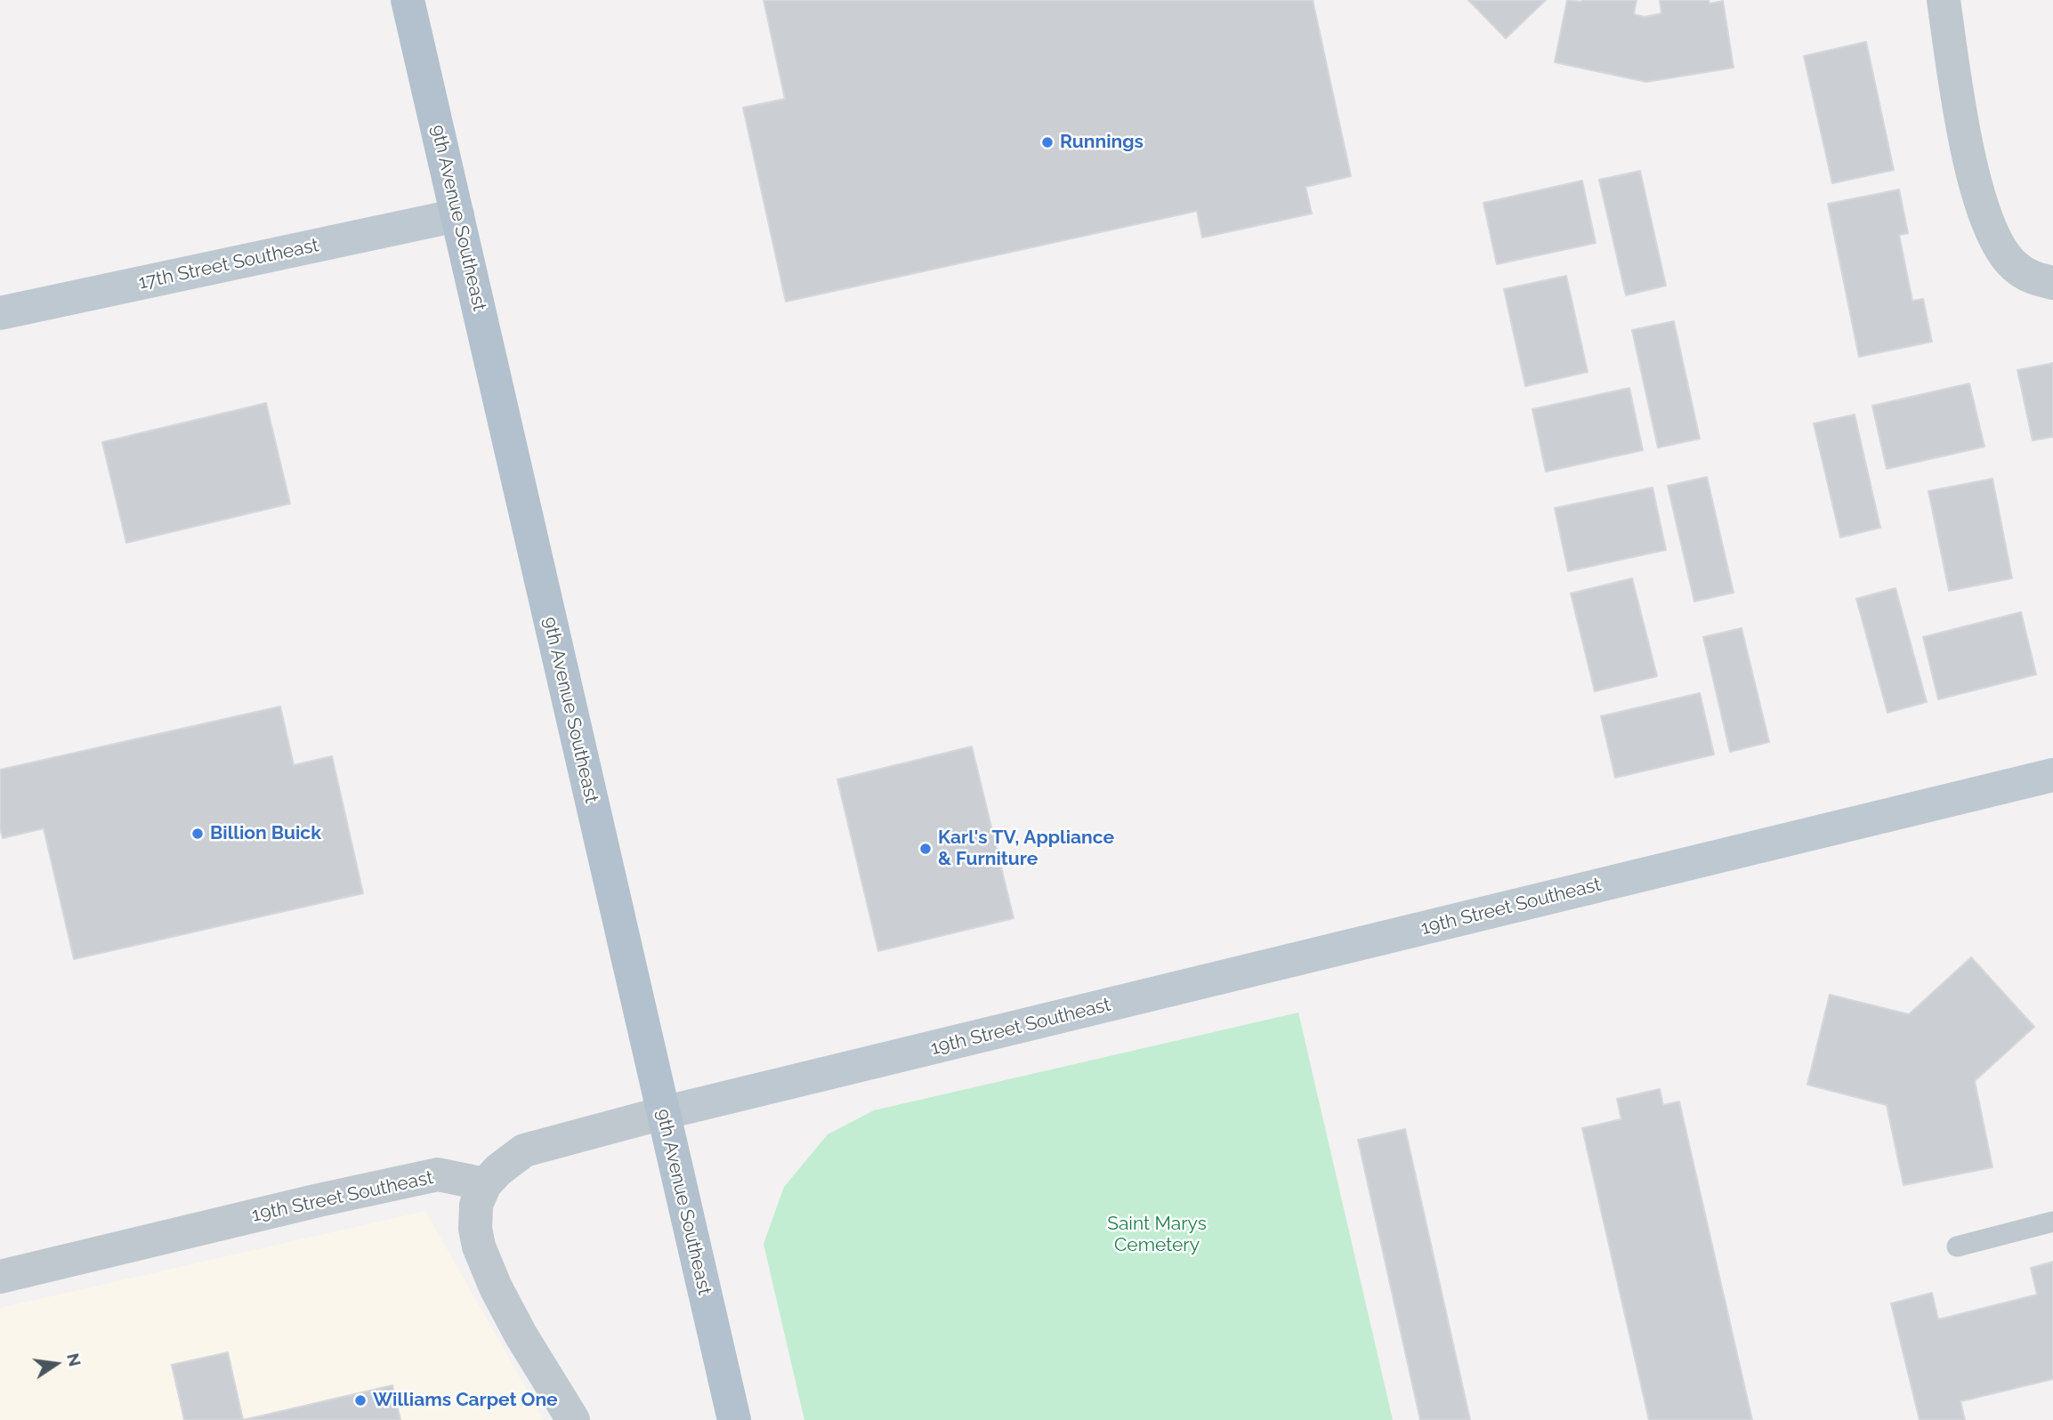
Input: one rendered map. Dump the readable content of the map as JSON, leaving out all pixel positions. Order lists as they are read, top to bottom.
{
  "streets": {
    "main road": ["9th Avenue Southeast", "17th Street Southeast", "19th Street Southeast"]
  },
  "crossings": [
    ["9th Avenue Southeast", "17th Street Southeast"],
    ["9th Avenue Southeast", "19th Street Southeast"]
  ],
  "parks": ["Saint Marys Cemetery"],
  "places": [
    "Runnings",
    "Billion Buick",
    "Karl's TV, Appliance & Furniture",
    "Williams Carpet One"
  ],
  "north": "right"
}
